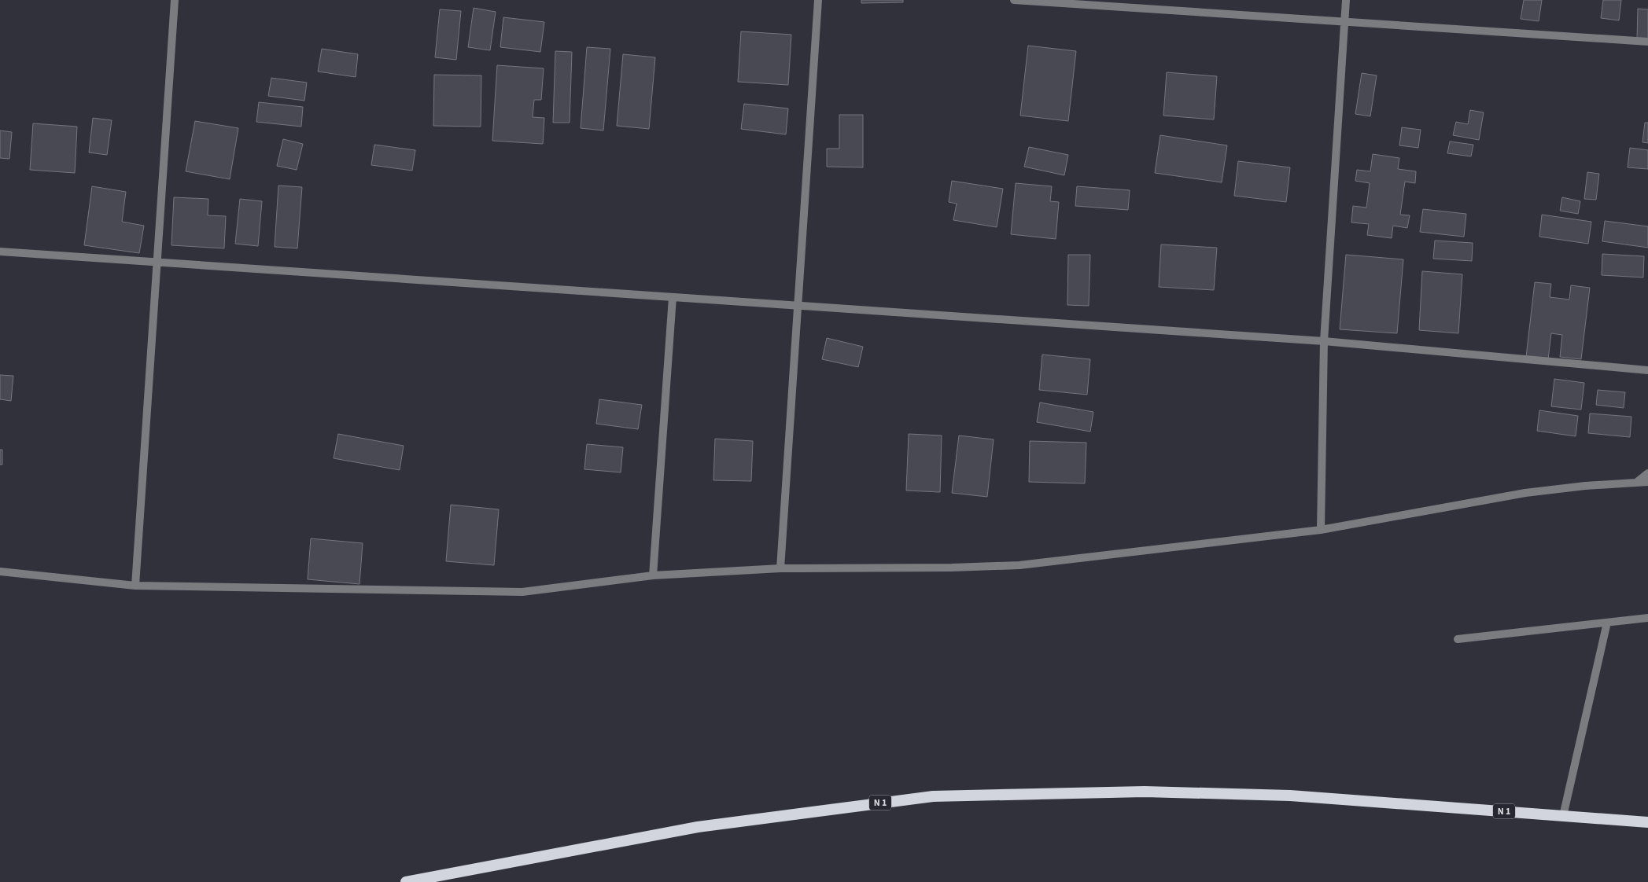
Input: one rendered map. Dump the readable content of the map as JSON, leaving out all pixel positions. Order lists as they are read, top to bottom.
{
  "streets": {
    "highway": ["N 1"]
  }
}
